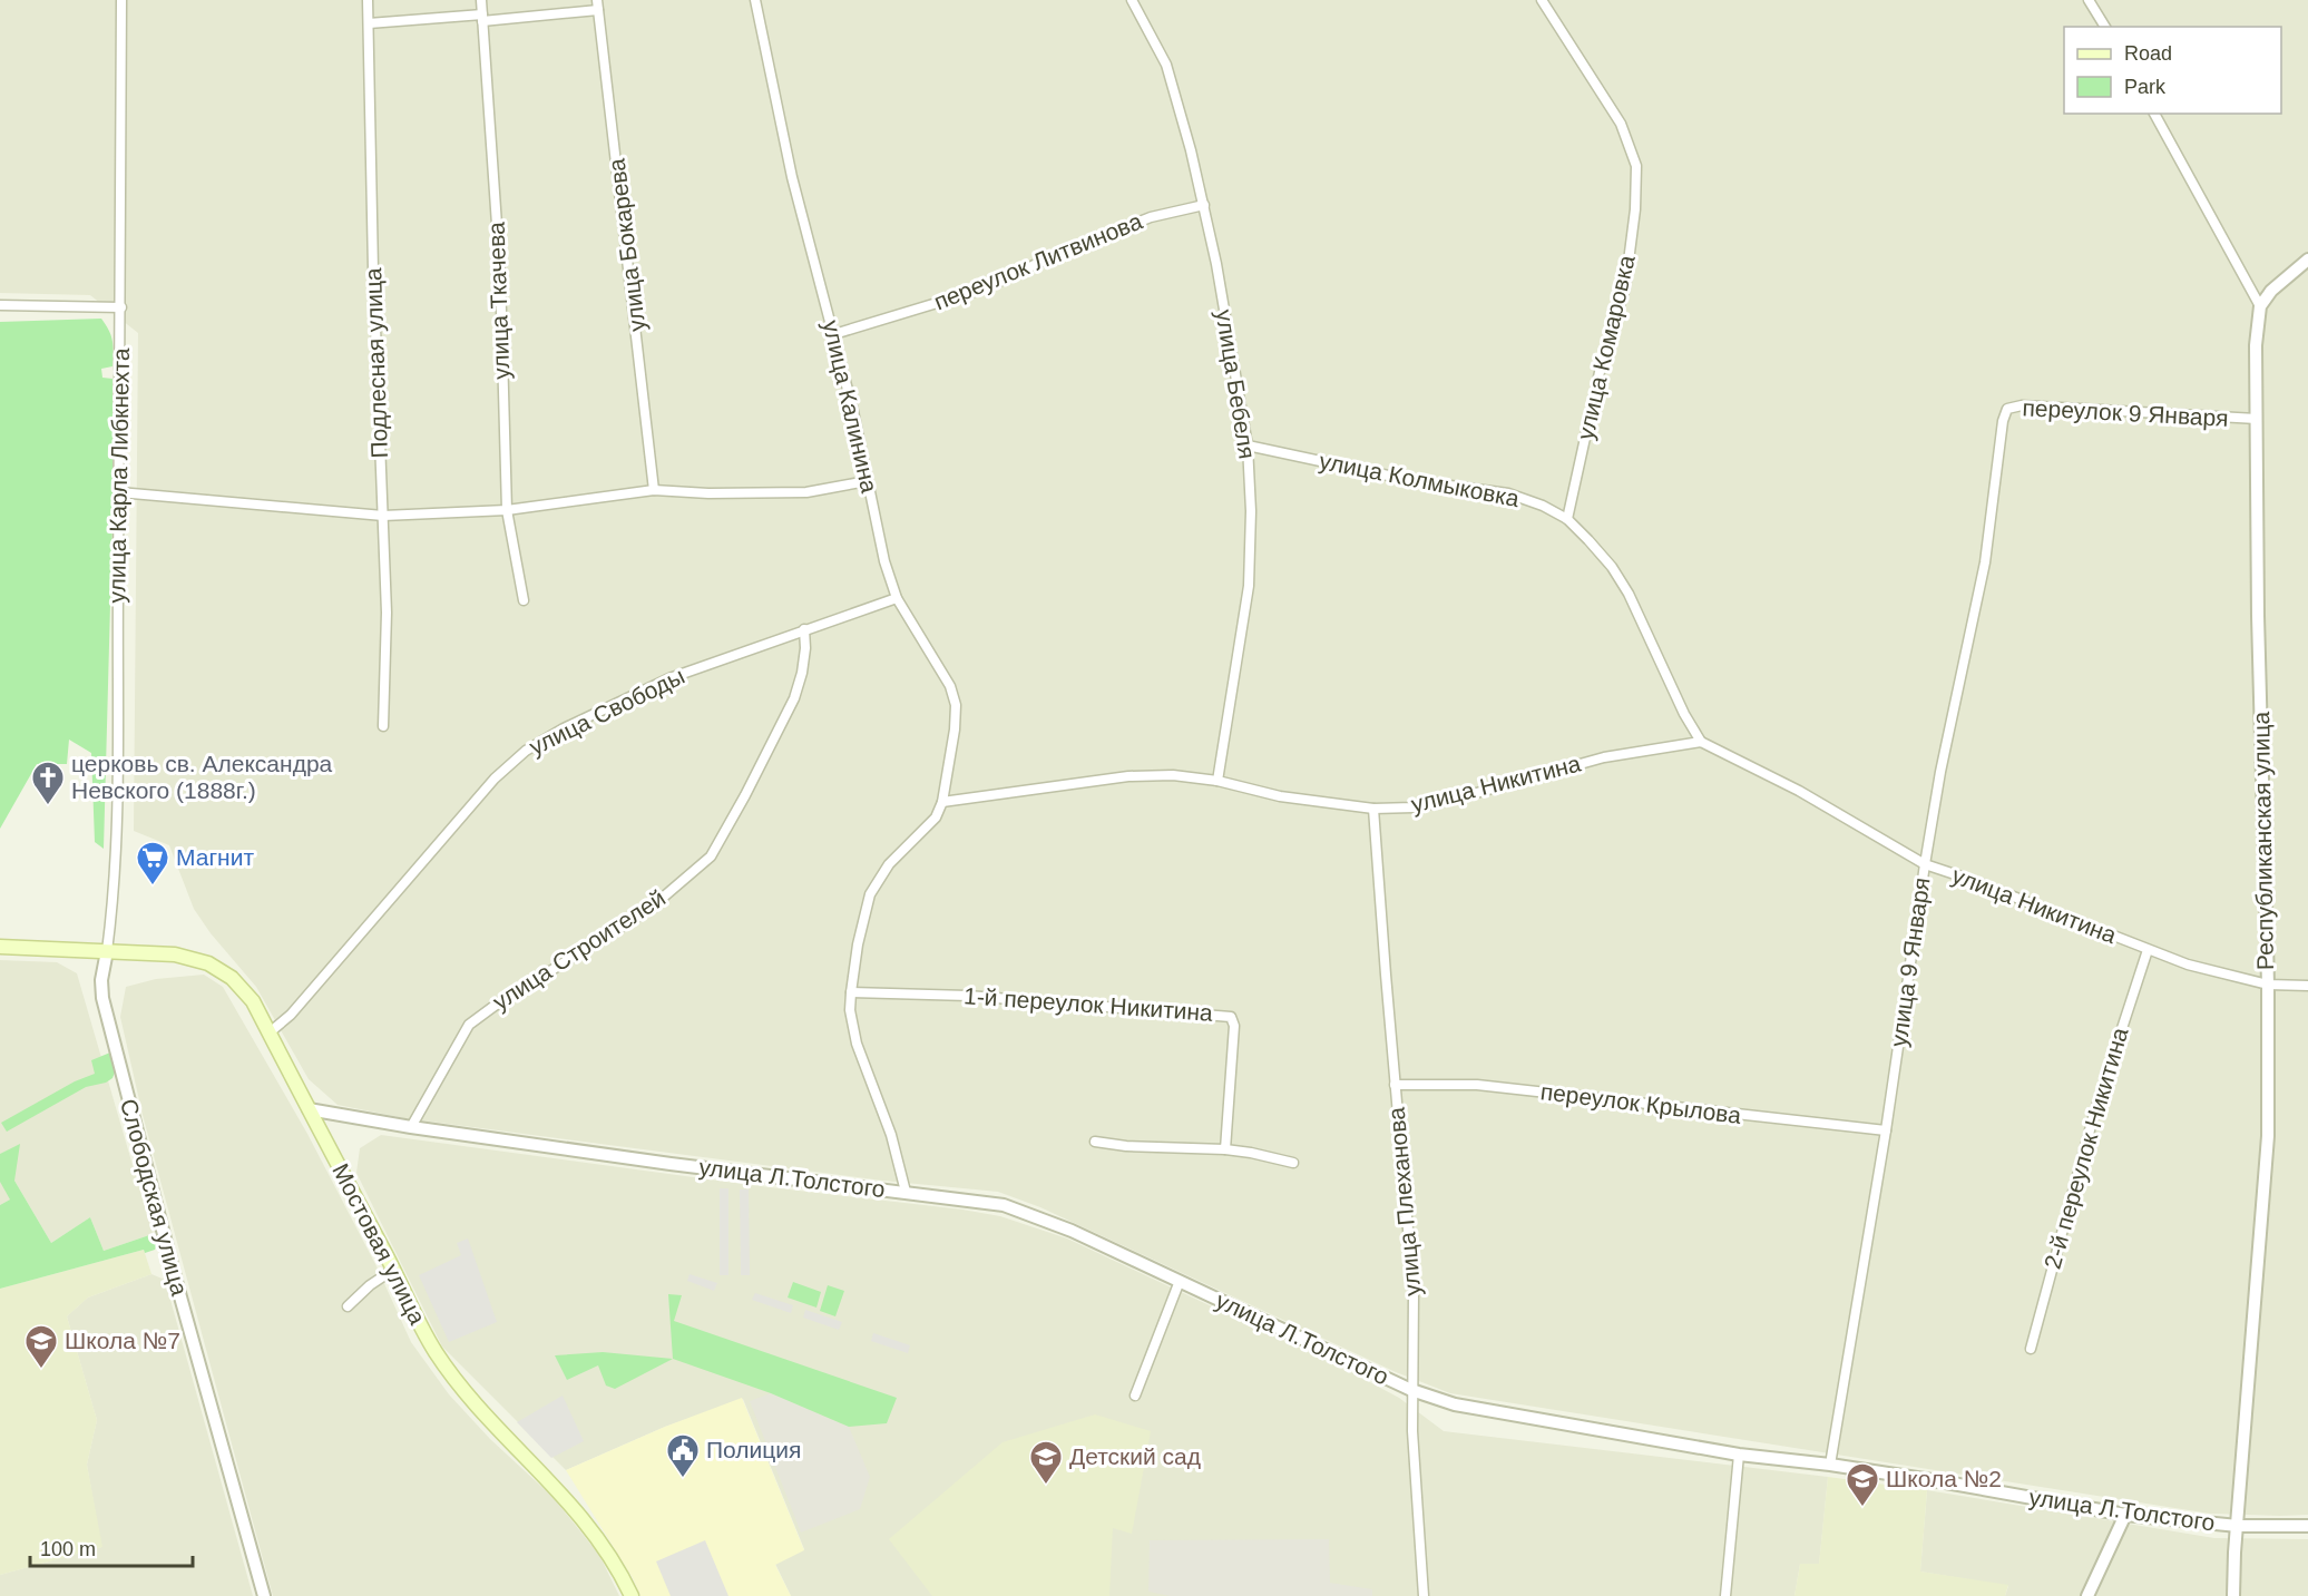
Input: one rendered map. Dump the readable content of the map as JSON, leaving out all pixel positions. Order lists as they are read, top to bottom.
{
  "streets": {
    "main road": ["Мостовая улица"],
    "street": [
      "улица Бокарева",
      "переулок Литвинова",
      "улица Ткачева",
      "улица Комаровка",
      "Подлесная улица",
      "улица Бебеля",
      "улица Калинина",
      "переулок 9 Января",
      "улица Карла Либкнехта",
      "улица Колмыковка",
      "улица Свободы",
      "улица Никитина",
      "Республиканская улица",
      "улица Строителей",
      "улица 9 Января",
      "1-й переулок Никитина",
      "переулок Крылова",
      "2-й переулок Никитина",
      "улица Л.Толстого",
      "Слободская улица",
      "улица Плеханова"
    ]
  },
  "crossings": [
    ["переулок Литвинова", "улица Бебеля"],
    ["переулок Литвинова", "улица Калинина"],
    ["улица Комаровка", "улица Колмыковка"],
    ["улица Бебеля", "улица Колмыковка"],
    ["улица Бебеля", "улица Никитина"],
    ["улица Калинина", "улица Свободы"],
    ["улица Калинина", "улица Никитина"],
    ["переулок 9 Января", "Республиканская улица"],
    ["переулок 9 Января", "улица 9 Января"],
    ["улица Карла Либкнехта", "Слободская улица"],
    ["улица Карла Либкнехта", "Мостовая улица"],
    ["улица Колмыковка", "улица Никитина"],
    ["улица Свободы", "улица Строителей"],
    ["улица Свободы", "Мостовая улица"],
    ["улица Никитина", "Республиканская улица"],
    ["улица Никитина", "улица 9 Января"],
    ["улица Никитина", "2-й переулок Никитина"],
    ["улица Никитина", "улица Плеханова"],
    ["Республиканская улица", "улица Л.Толстого"],
    ["улица Строителей", "улица Л.Толстого"],
    ["улица 9 Января", "переулок Крылова"],
    ["улица 9 Января", "улица Л.Толстого"],
    ["переулок Крылова", "улица Плеханова"],
    ["улица Л.Толстого", "улица Плеханова"],
    ["улица Л.Толстого", "Мостовая улица"],
    ["Слободская улица", "Мостовая улица"]
  ],
  "places": {
    "church": ["церковь св. Александра Невского (1888г.)"],
    "supermarket": ["Магнит"],
    "school or university": ["Школа №7", "Детский сад", "Школа №2"],
    "public building": ["Полиция"]
  },
  "legend": ["Road", "Park"],
  "scale_bar": "100 m"
}
